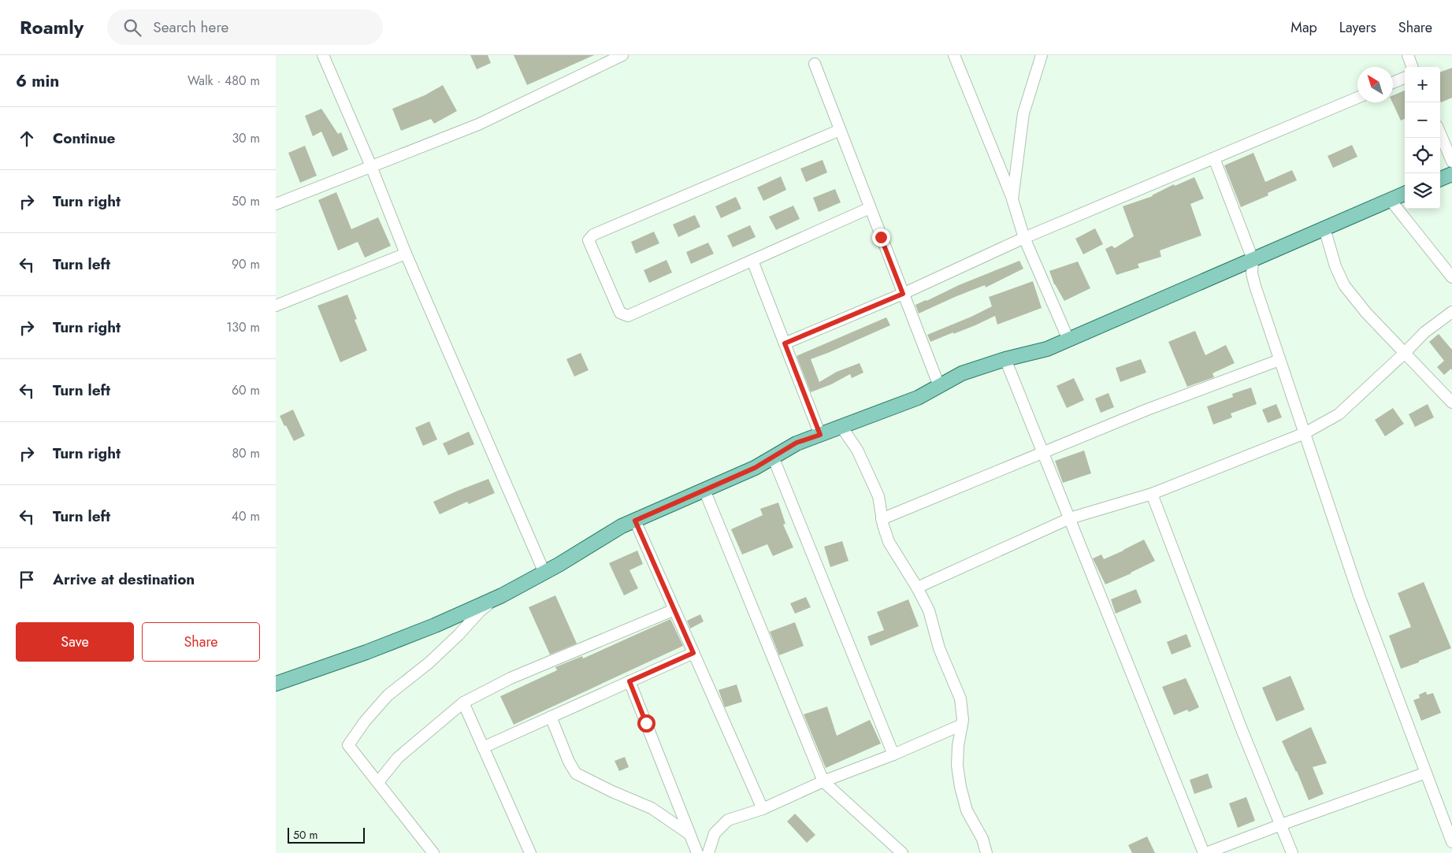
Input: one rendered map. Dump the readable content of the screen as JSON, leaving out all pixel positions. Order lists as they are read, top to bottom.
{
  "scale_bar": "50 m",
  "north": "top left",
  "page": {
    "header": "Roamly",
    "search": "Search here",
    "nav": ["Map", "Layers", "Share"],
    "heading": ["6 min", "Walk · 480 m"],
    "map_buttons": ["+", "−"],
    "list": [
      ["Continue", "30 m"],
      ["Turn right", "50 m"],
      ["Turn left", "90 m"],
      ["Turn right", "130 m"],
      ["Turn left", "60 m"],
      ["Turn right", "80 m"],
      ["Turn left", "40 m"],
      "Arrive at destination"
    ],
    "buttons": ["Save", "Share"],
    "scale": "50 m"
  }
}
